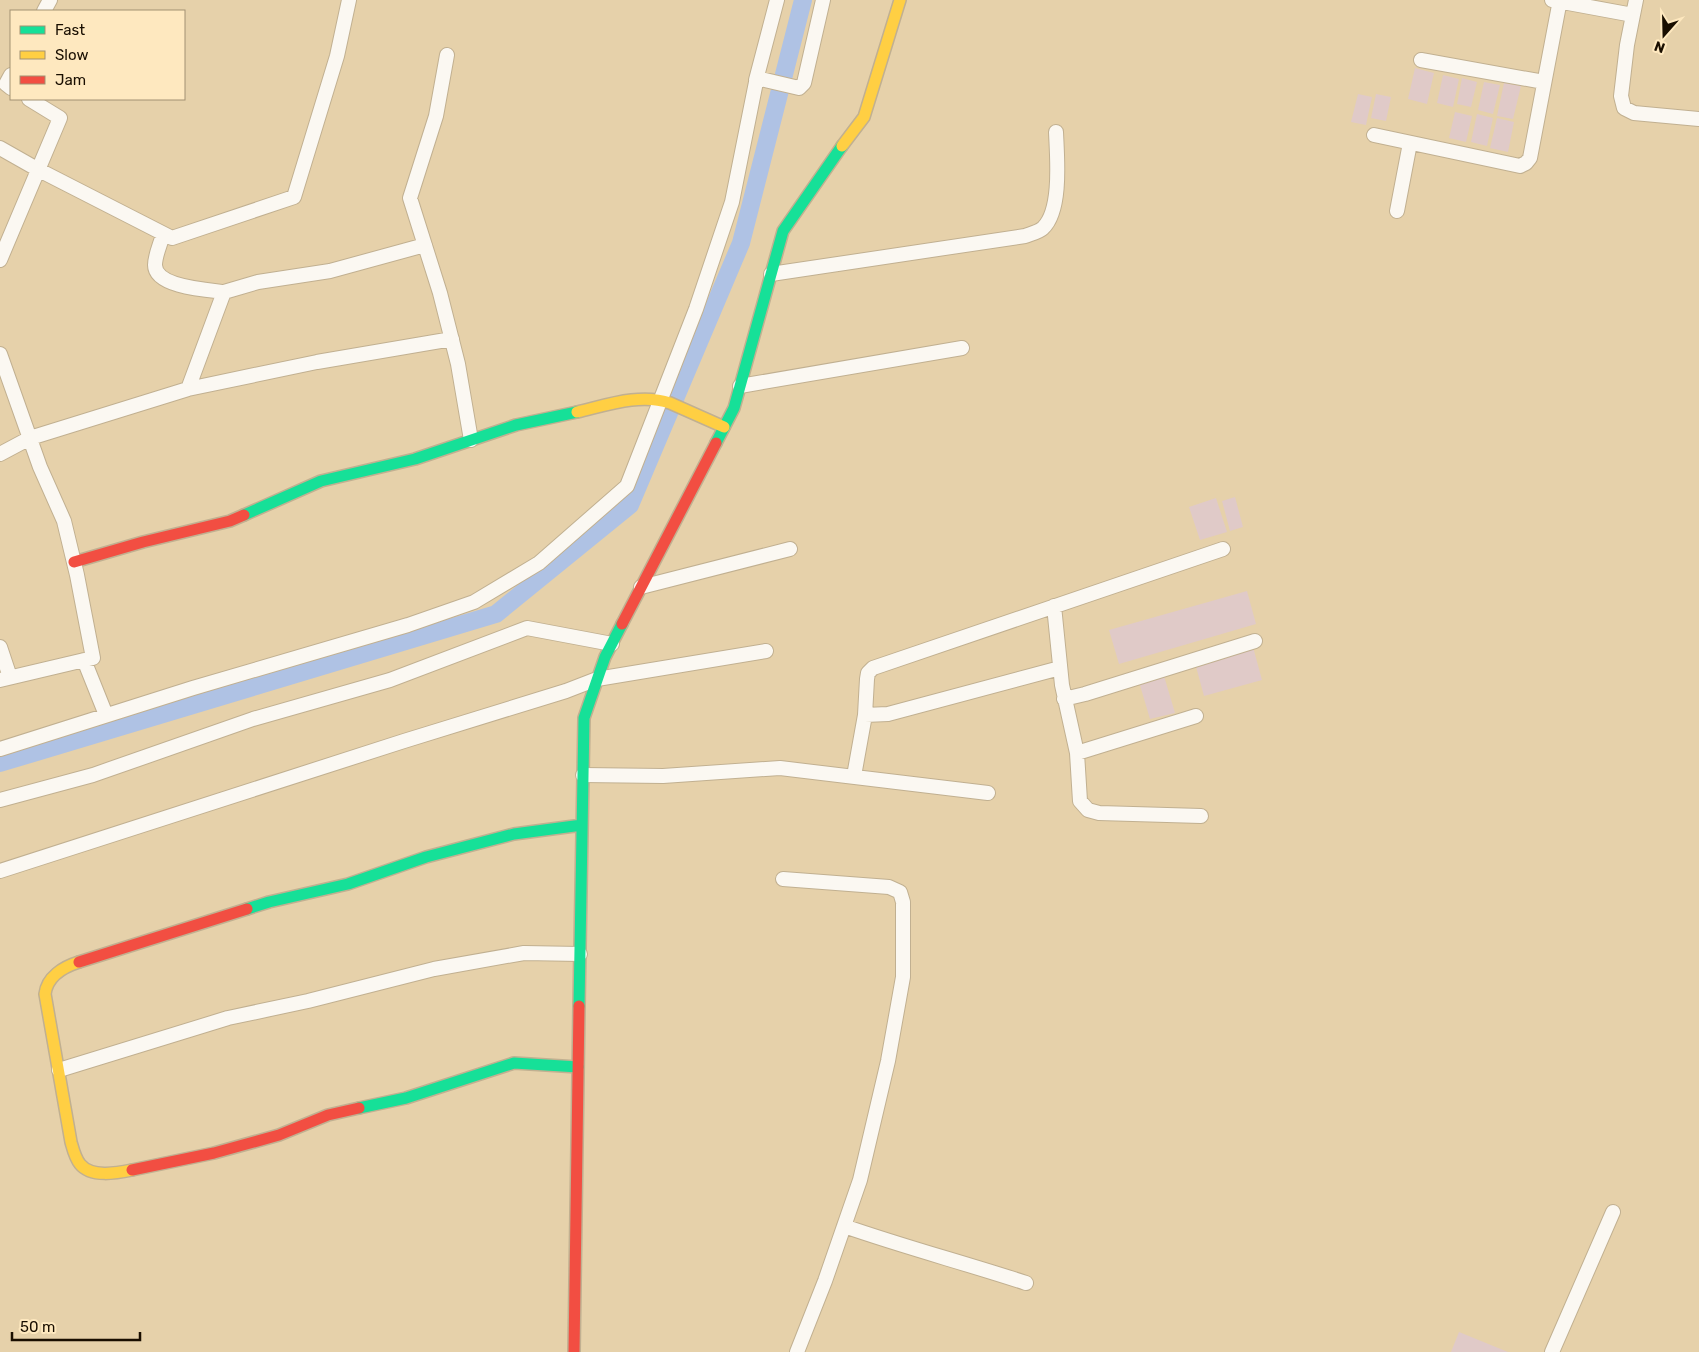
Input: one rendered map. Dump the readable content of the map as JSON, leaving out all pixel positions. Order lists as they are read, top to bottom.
{
  "legend": ["Fast", "Slow", "Jam"],
  "scale_bar": "50 m",
  "north": "bottom"
}
